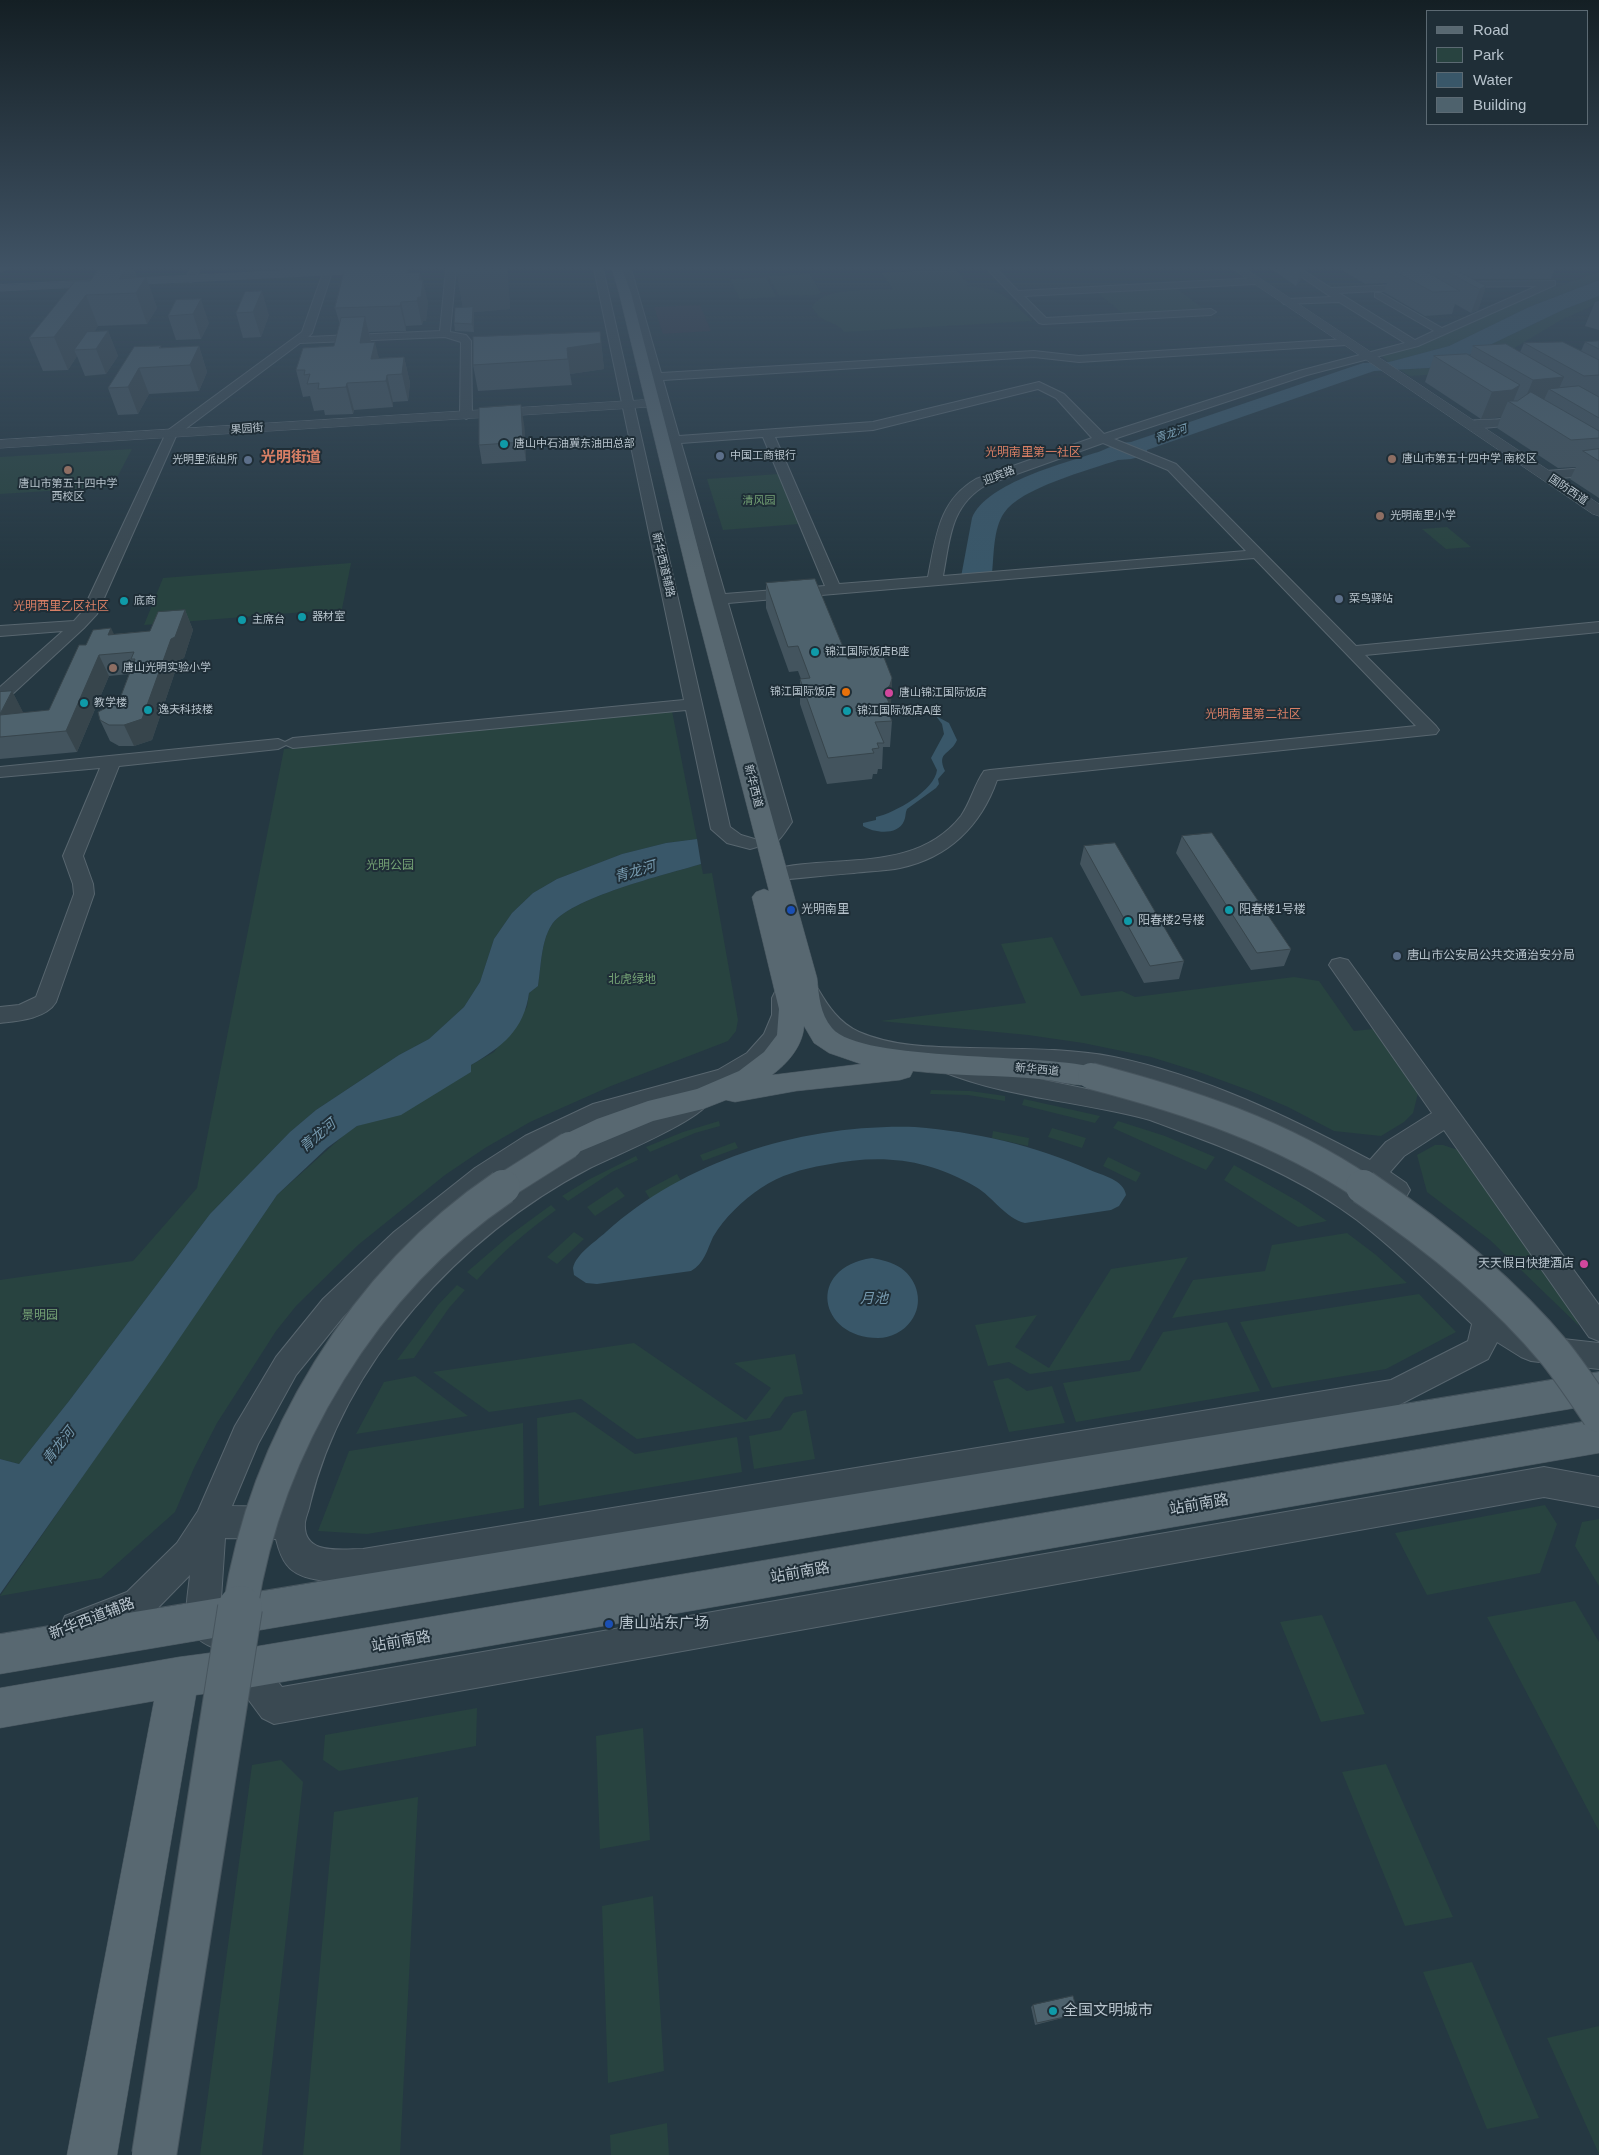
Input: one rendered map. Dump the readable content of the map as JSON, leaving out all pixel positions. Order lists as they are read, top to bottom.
{
  "streets": {
    "main road": ["新华西道", "站前南路"],
    "street": [
      "果园街",
      "迎宾路",
      "国防西道",
      "新华西道辅路"
    ]
  },
  "crossings": [
    ["果园街", "新华西道辅路"],
    ["果园街", "新华西道"],
    ["新华西道辅路", "新华西道"]
  ],
  "districts": [
    "光明南里第一社区",
    "光明街道",
    "光明西里乙区社区",
    "光明南里第二社区"
  ],
  "water": ["青龙河", "月池"],
  "parks": [
    "清风园",
    "光明公园",
    "北虎绿地",
    "景明园"
  ],
  "places": [
    "唐山中石油冀东油田总部",
    "中国工商银行",
    "唐山市第五十四中学 南校区",
    "光明里派出所",
    "唐山市第五十四中学 西校区",
    "光明南里小学",
    "菜鸟驿站",
    "底商",
    "器材室",
    "主席台",
    "锦江国际饭店B座",
    "唐山光明实验小学",
    "锦江国际饭店",
    "唐山锦江国际饭店",
    "教学楼",
    "逸夫科技楼",
    "锦江国际饭店A座",
    "光明南里",
    "阳春楼1号楼",
    "阳春楼2号楼",
    "唐山市公安局公共交通治安分局",
    "天天假日快捷酒店",
    "唐山站东广场",
    "全国文明城市"
  ],
  "legend": [
    "Road",
    "Park",
    "Water",
    "Building"
  ]
}
